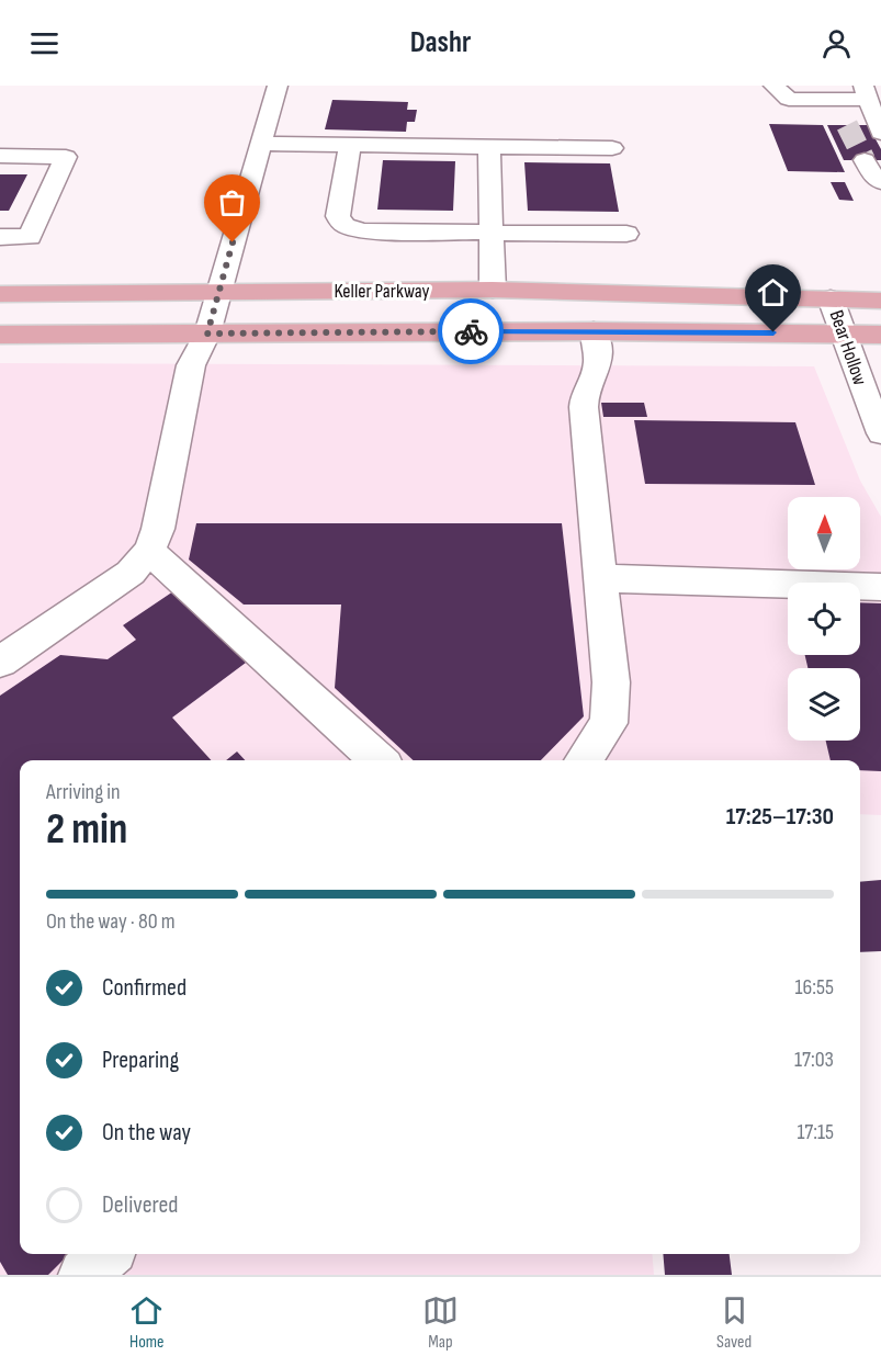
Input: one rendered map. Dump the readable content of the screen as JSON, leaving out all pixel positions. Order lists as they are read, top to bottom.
{
  "streets": {
    "main road": ["Keller Parkway"],
    "street": ["Bear Hollow"]
  },
  "crossings": [
    ["Keller Parkway", "Bear Hollow"]
  ],
  "north": "top",
  "page": {
    "header": "Dashr",
    "heading": ["2 min", "Arriving in", "17:25–17:30"],
    "bar": "On the way · 80 m",
    "list": [
      ["Confirmed", "16:55"],
      ["Preparing", "17:03"],
      ["On the way", "17:15"],
      "Delivered"
    ],
    "tabs": ["Home", "Map", "Saved"]
  }
}
